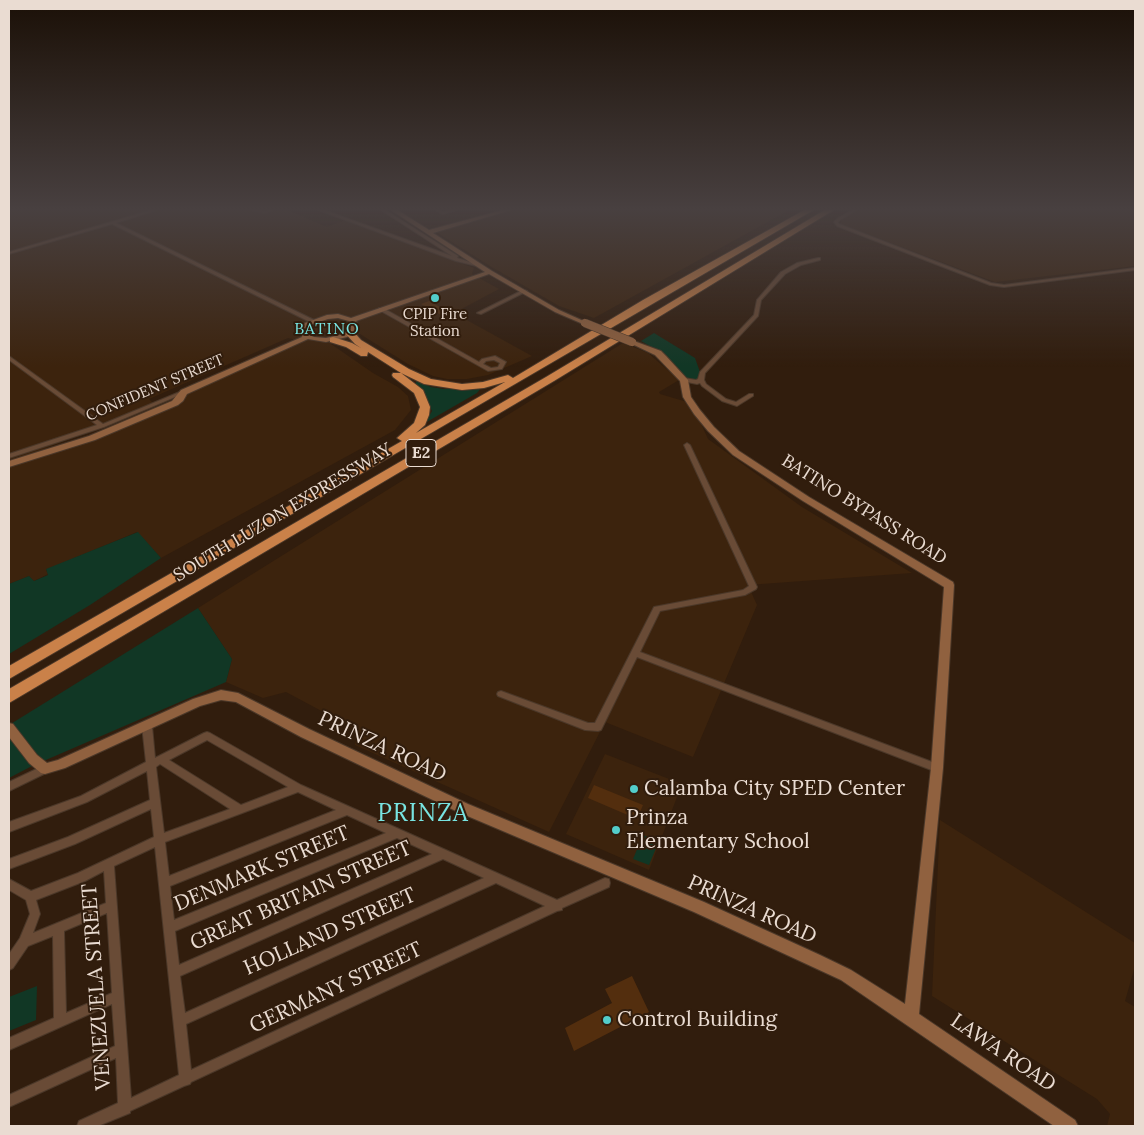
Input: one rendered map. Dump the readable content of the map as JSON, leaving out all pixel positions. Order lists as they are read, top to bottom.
{
  "streets": {
    "highway": ["E2", "SOUTH LUZON EXPRESSWAY"],
    "main road": [
      "CONFIDENT STREET",
      "BATINO BYPASS ROAD",
      "PRINZA ROAD",
      "LAWA ROAD"
    ],
    "street": [
      "DENMARK STREET",
      "GREAT BRITAIN STREET",
      "HOLLAND STREET",
      "VENEZUELA STREET",
      "GERMANY STREET"
    ]
  },
  "crossings": [
    ["BATINO BYPASS ROAD", "PRINZA ROAD"],
    ["BATINO BYPASS ROAD", "LAWA ROAD"],
    ["PRINZA ROAD", "LAWA ROAD"],
    ["VENEZUELA STREET", "GERMANY STREET"]
  ],
  "districts": ["BATINO", "PRINZA"],
  "places": [
    "CPIP Fire Station",
    "Calamba City SPED Center",
    "Prinza Elementary School",
    "Control Building"
  ]
}
